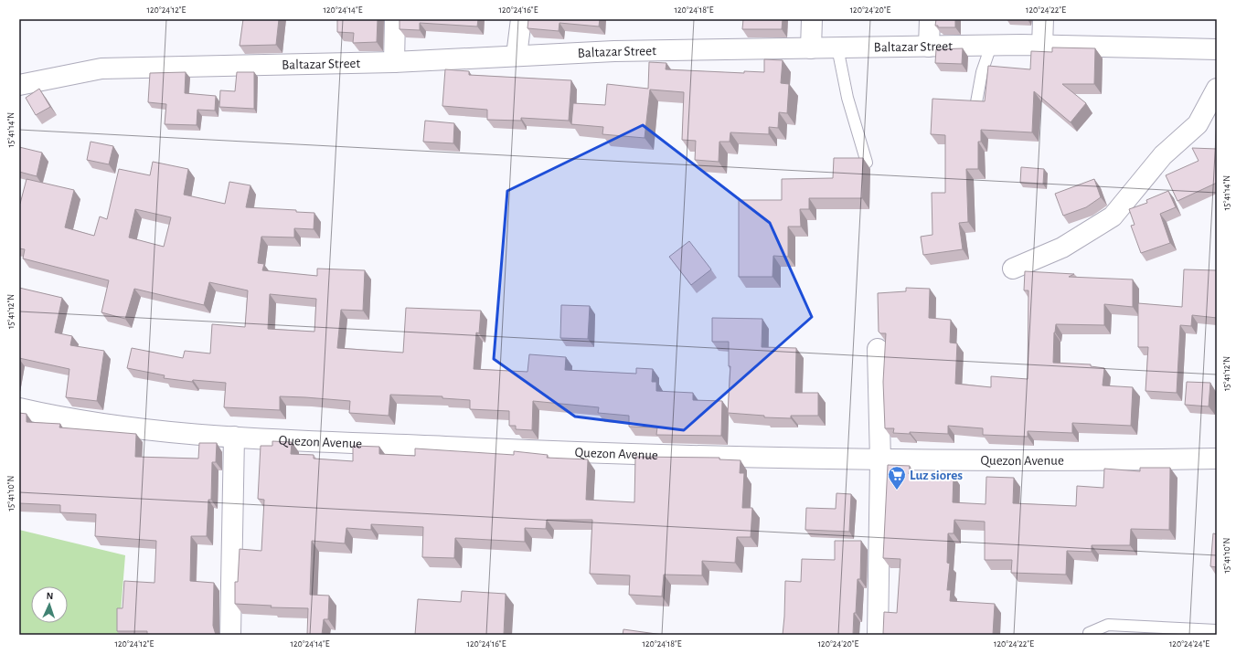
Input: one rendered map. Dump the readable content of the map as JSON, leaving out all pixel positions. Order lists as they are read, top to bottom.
{
  "streets": {
    "street": ["Baltazar Street", "Quezon Avenue"]
  },
  "places": {
    "supermarket": ["Luz siores"]
  },
  "north": "top",
  "coordinates": [
    "120°24'12\"E",
    "120°24'14\"E",
    "120°24'16\"E",
    "120°24'18\"E",
    "120°24'20\"E",
    "120°24'22\"E",
    "15°41'14\"N",
    "15°41'12\"N",
    "15°41'10\"N",
    "120°24'24\"E"
  ]
}
